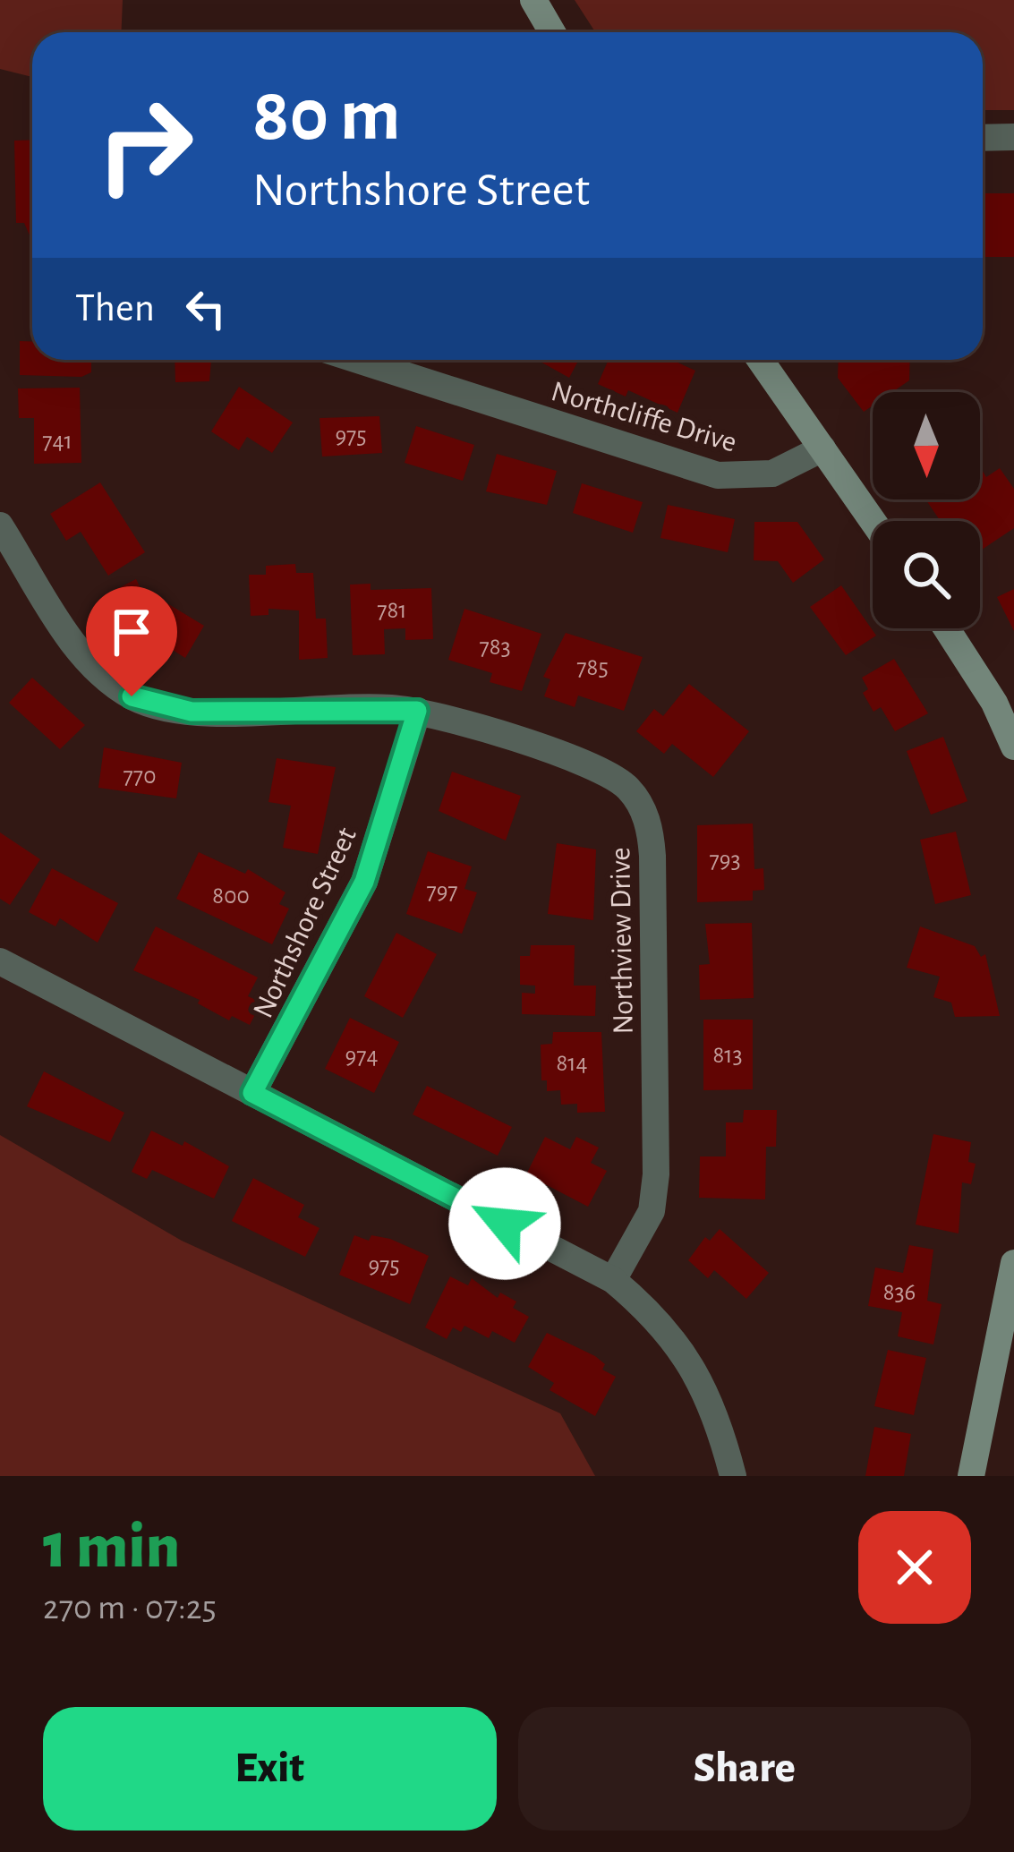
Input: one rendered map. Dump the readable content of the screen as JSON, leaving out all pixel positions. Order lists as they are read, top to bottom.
{
  "streets": {
    "street": ["Northcliffe Drive", "Northshore Street", "Northview Drive"]
  },
  "crossings": [
    ["Northshore Street", "Northview Drive"]
  ],
  "house_numbers": [
    "975",
    "741",
    "781",
    "783",
    "785",
    "770",
    "793",
    "797",
    "800",
    "813",
    "974",
    "814",
    "975",
    "836"
  ],
  "north": "bottom",
  "page": {
    "turn": ["80 m", "Northshore Street"],
    "then": "Then",
    "heading": ["1 min", "270 m · 07:25"],
    "buttons": ["Exit", "Share"]
  }
}
